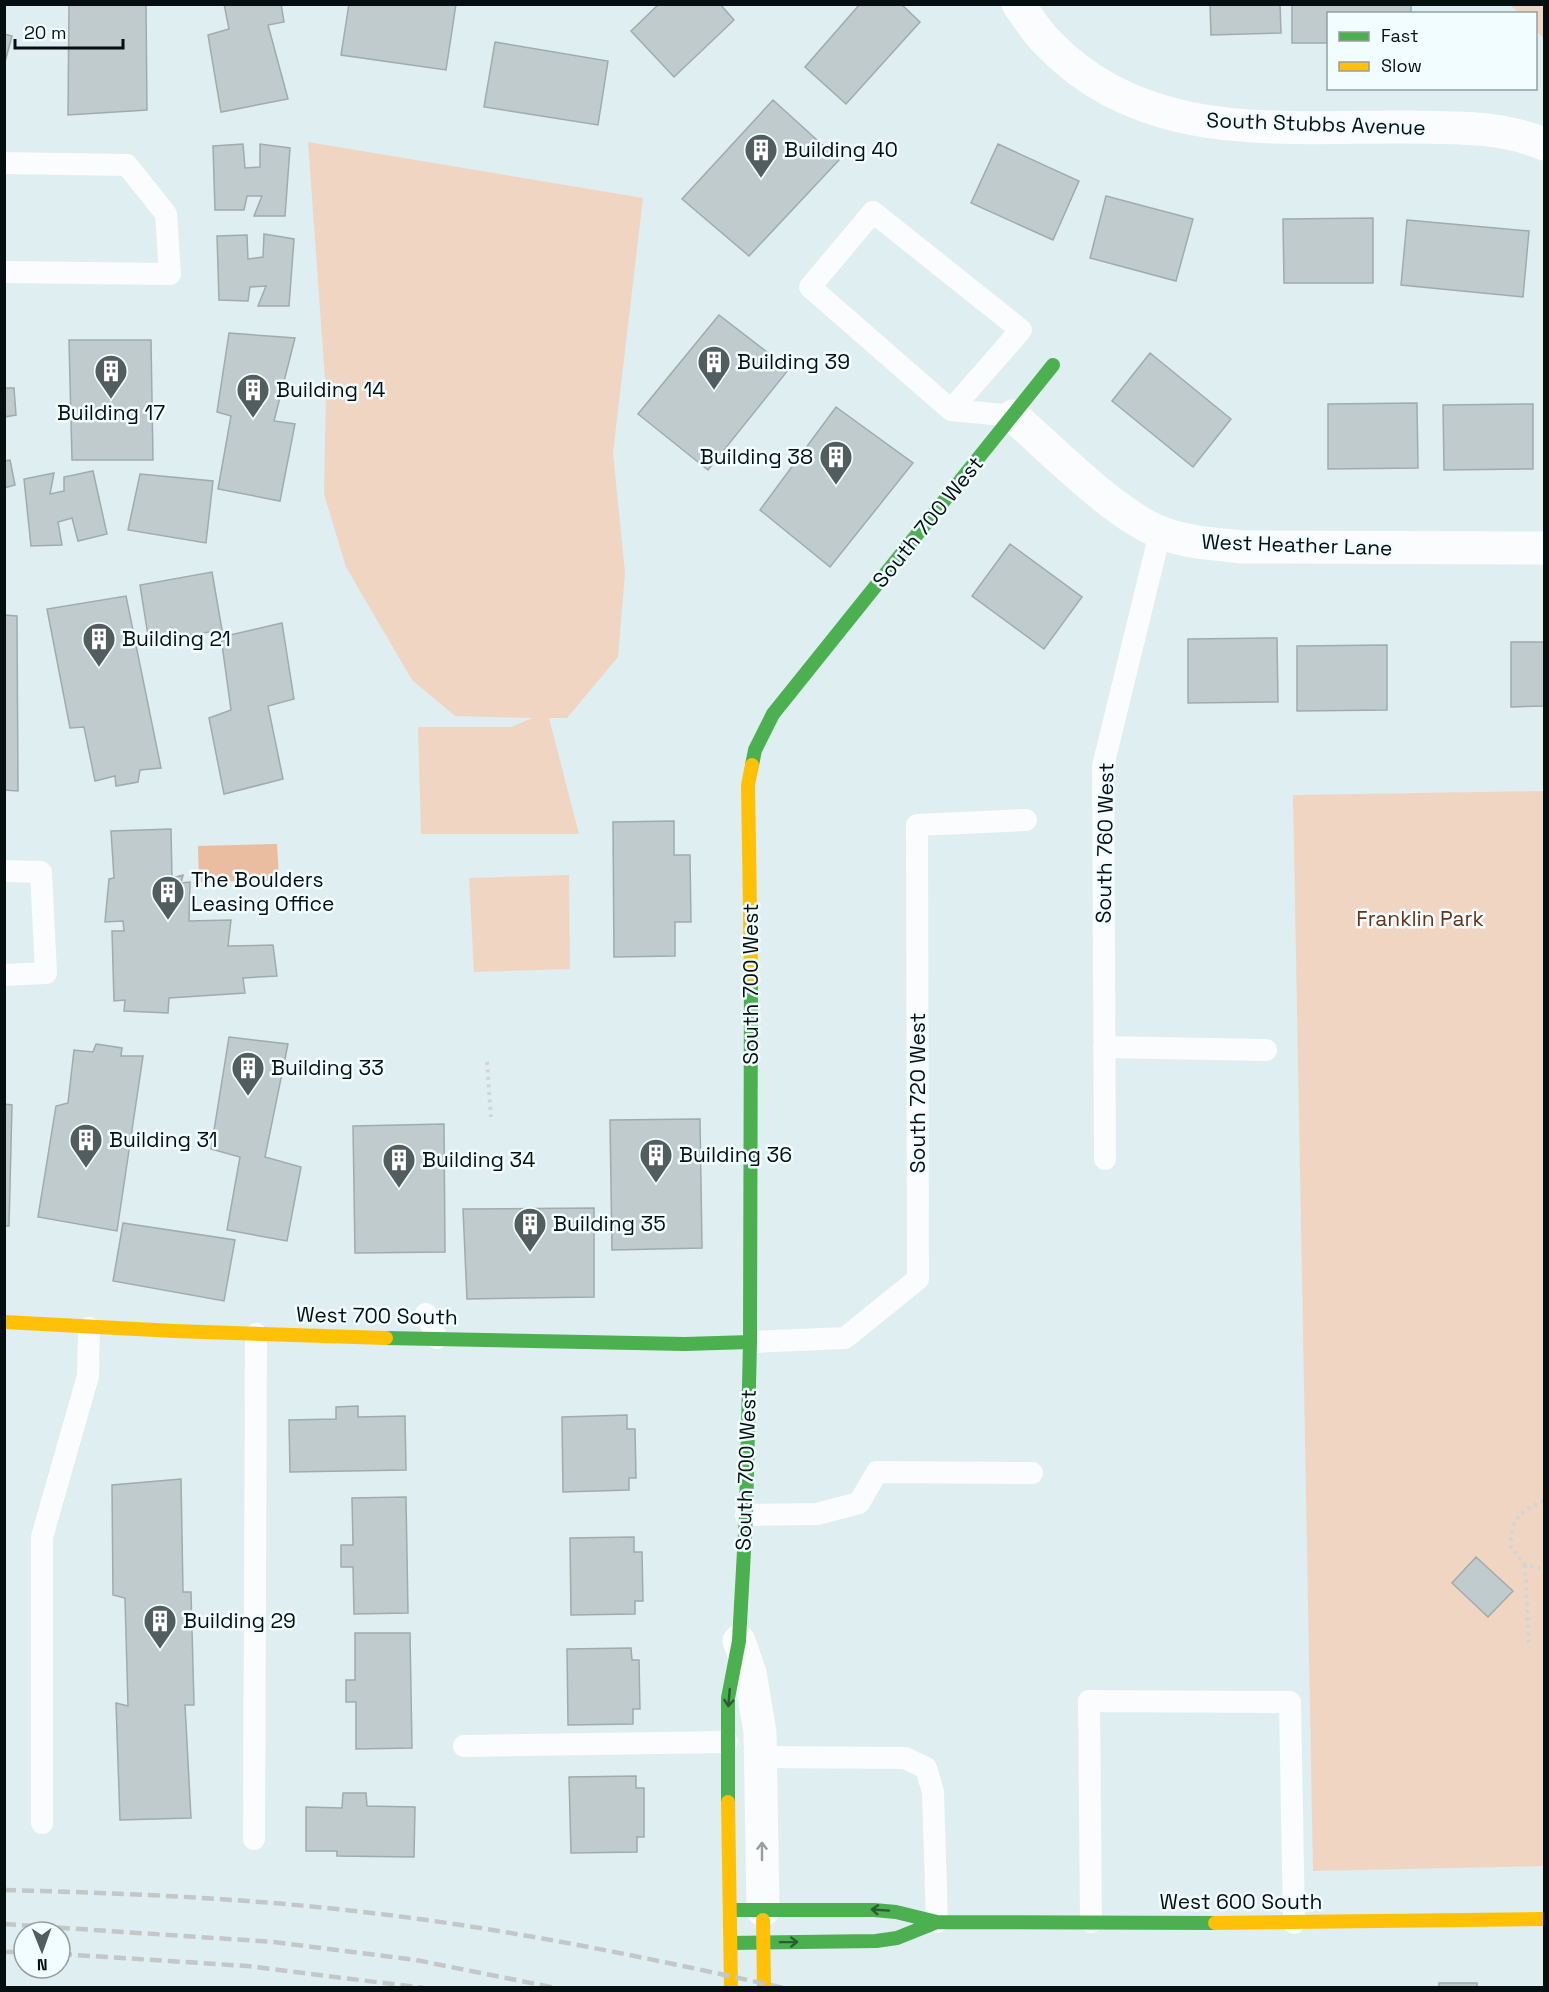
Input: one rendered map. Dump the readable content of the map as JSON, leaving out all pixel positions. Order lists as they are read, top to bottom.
{
  "streets": {
    "street": [
      "South Stubbs Avenue",
      "South 700 West",
      "West Heather Lane",
      "West 700 South",
      "West 600 South"
    ],
    "lane": ["South 760 West", "South 720 West"]
  },
  "crossings": [
    ["South 700 West", "West Heather Lane"],
    ["South 700 West", "South 720 West"],
    ["South 700 West", "West 700 South"],
    ["South 700 West", "West 600 South"],
    ["West Heather Lane", "South 760 West"],
    ["South 720 West", "West 700 South"]
  ],
  "parks": ["Franklin Park"],
  "places": {
    "building": [
      "Building 40",
      "Building 39",
      "Building 17",
      "Building 14",
      "Building 38",
      "Building 21",
      "The Boulders Leasing Office",
      "Building 33",
      "Building 31",
      "Building 36",
      "Building 34",
      "Building 35",
      "Building 29"
    ]
  },
  "legend": ["Fast", "Slow"],
  "scale_bar": "20 m",
  "north": "bottom"
}
